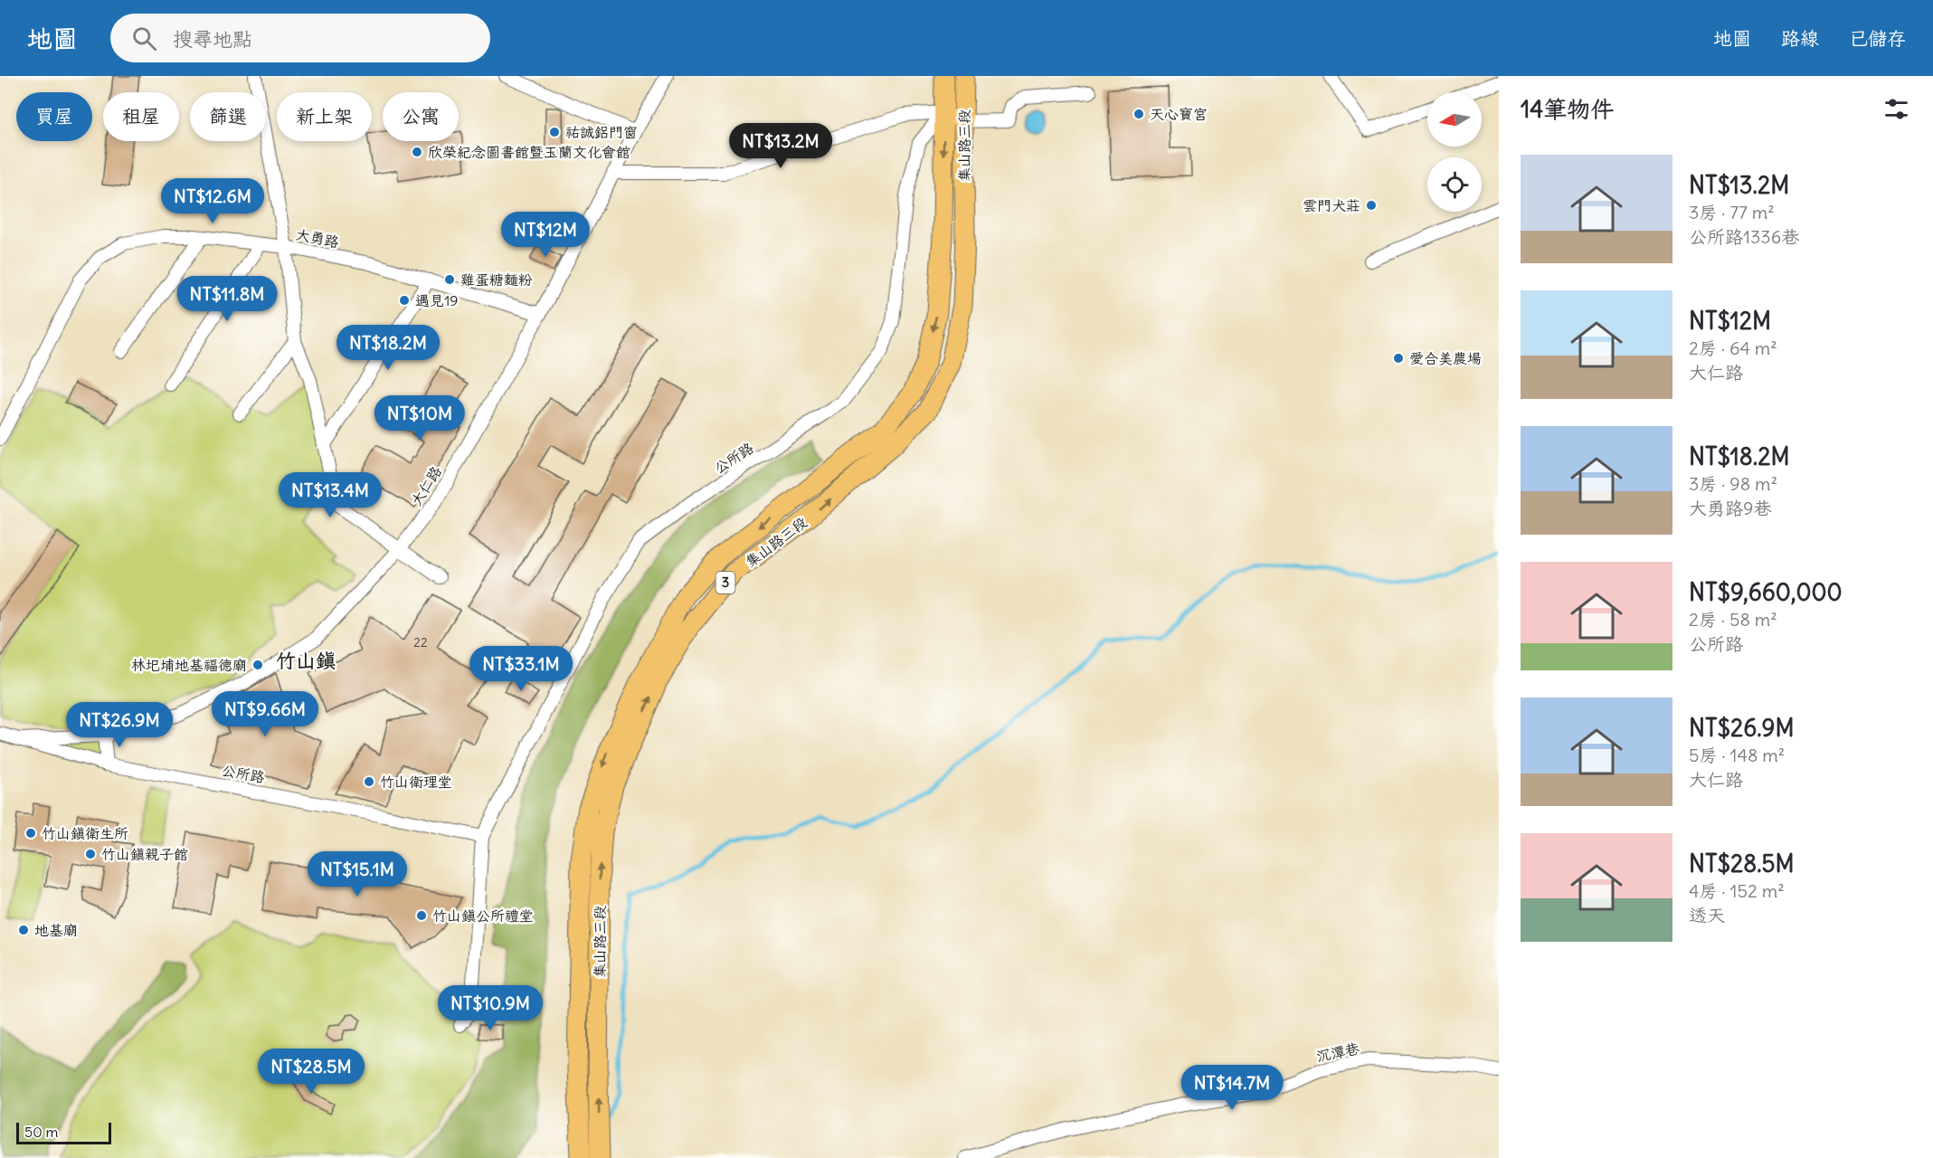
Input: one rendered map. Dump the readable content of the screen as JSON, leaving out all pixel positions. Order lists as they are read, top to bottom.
{
  "streets": {
    "main road": ["集山路三段", "3"],
    "street": [
      "大勇路",
      "公所路",
      "大仁路",
      "沉潭巷"
    ]
  },
  "crossings": [
    ["集山路三段", "公所路"],
    ["大勇路", "大仁路"],
    ["公所路", "大仁路"]
  ],
  "districts": ["竹山鎮"],
  "places": [
    "天心寶宮",
    "祐誠鋁門窗",
    "欣榮紀念圖書館暨玉蘭文化會館",
    "雲門犬莊",
    "雞蛋糖麵粉",
    "遇見19",
    "愛合美農場",
    "林圯埔地基福德廟",
    "竹山衛理堂",
    "竹山鎮衛生所",
    "竹山鎮親子館",
    "竹山鎮公所禮堂",
    "地基廟"
  ],
  "house_numbers": ["22"],
  "scale_bar": "50 m",
  "north": "left",
  "page": {
    "header": "地圖",
    "search": "搜尋地點",
    "nav": ["地圖", "路線", "已儲存"],
    "heading": "14筆物件",
    "chip": [
      "買屋",
      "租屋",
      "篩選",
      "新上架",
      "公寓"
    ],
    "price": [
      "NT$13.2M",
      "NT$12.6M",
      "NT$12M",
      "NT$11.8M",
      "NT$18.2M",
      "NT$10M",
      "NT$13.4M",
      "NT$33.1M",
      "NT$9.66M",
      "NT$26.9M",
      "NT$15.1M",
      "NT$10.9M",
      "NT$28.5M",
      "NT$14.7M"
    ],
    "list": [
      {
        "name": "NT$13.2M",
        "note": "3房 · 77 m² · 公所路1336巷"
      },
      {
        "name": "NT$12M",
        "note": "2房 · 64 m² · 大仁路"
      },
      {
        "name": "NT$18.2M",
        "note": "3房 · 98 m² · 大勇路9巷"
      },
      {
        "name": "NT$9,660,000",
        "note": "2房 · 58 m² · 公所路"
      },
      {
        "name": "NT$26.9M",
        "note": "5房 · 148 m² · 大仁路"
      },
      {
        "name": "NT$28.5M",
        "note": "4房 · 152 m² · 透天"
      }
    ],
    "scale": "50 m"
  }
}
